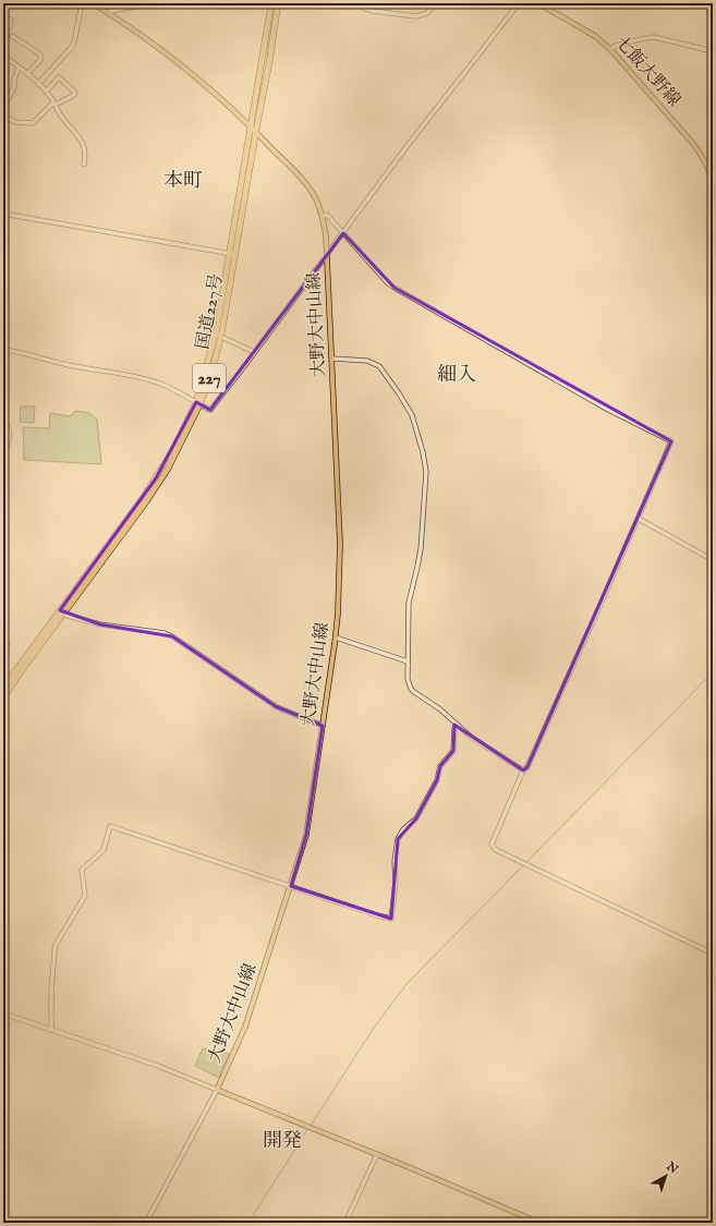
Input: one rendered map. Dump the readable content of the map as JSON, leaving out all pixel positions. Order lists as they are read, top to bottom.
{
  "streets": {
    "highway": ["国道227号", "227"],
    "main road": ["七飯大野線", "大野大中山線"]
  },
  "crossings": [
    ["国道227号", "大野大中山線"]
  ],
  "districts": ["本町", "細入", "開発"],
  "north": "top right"
}
